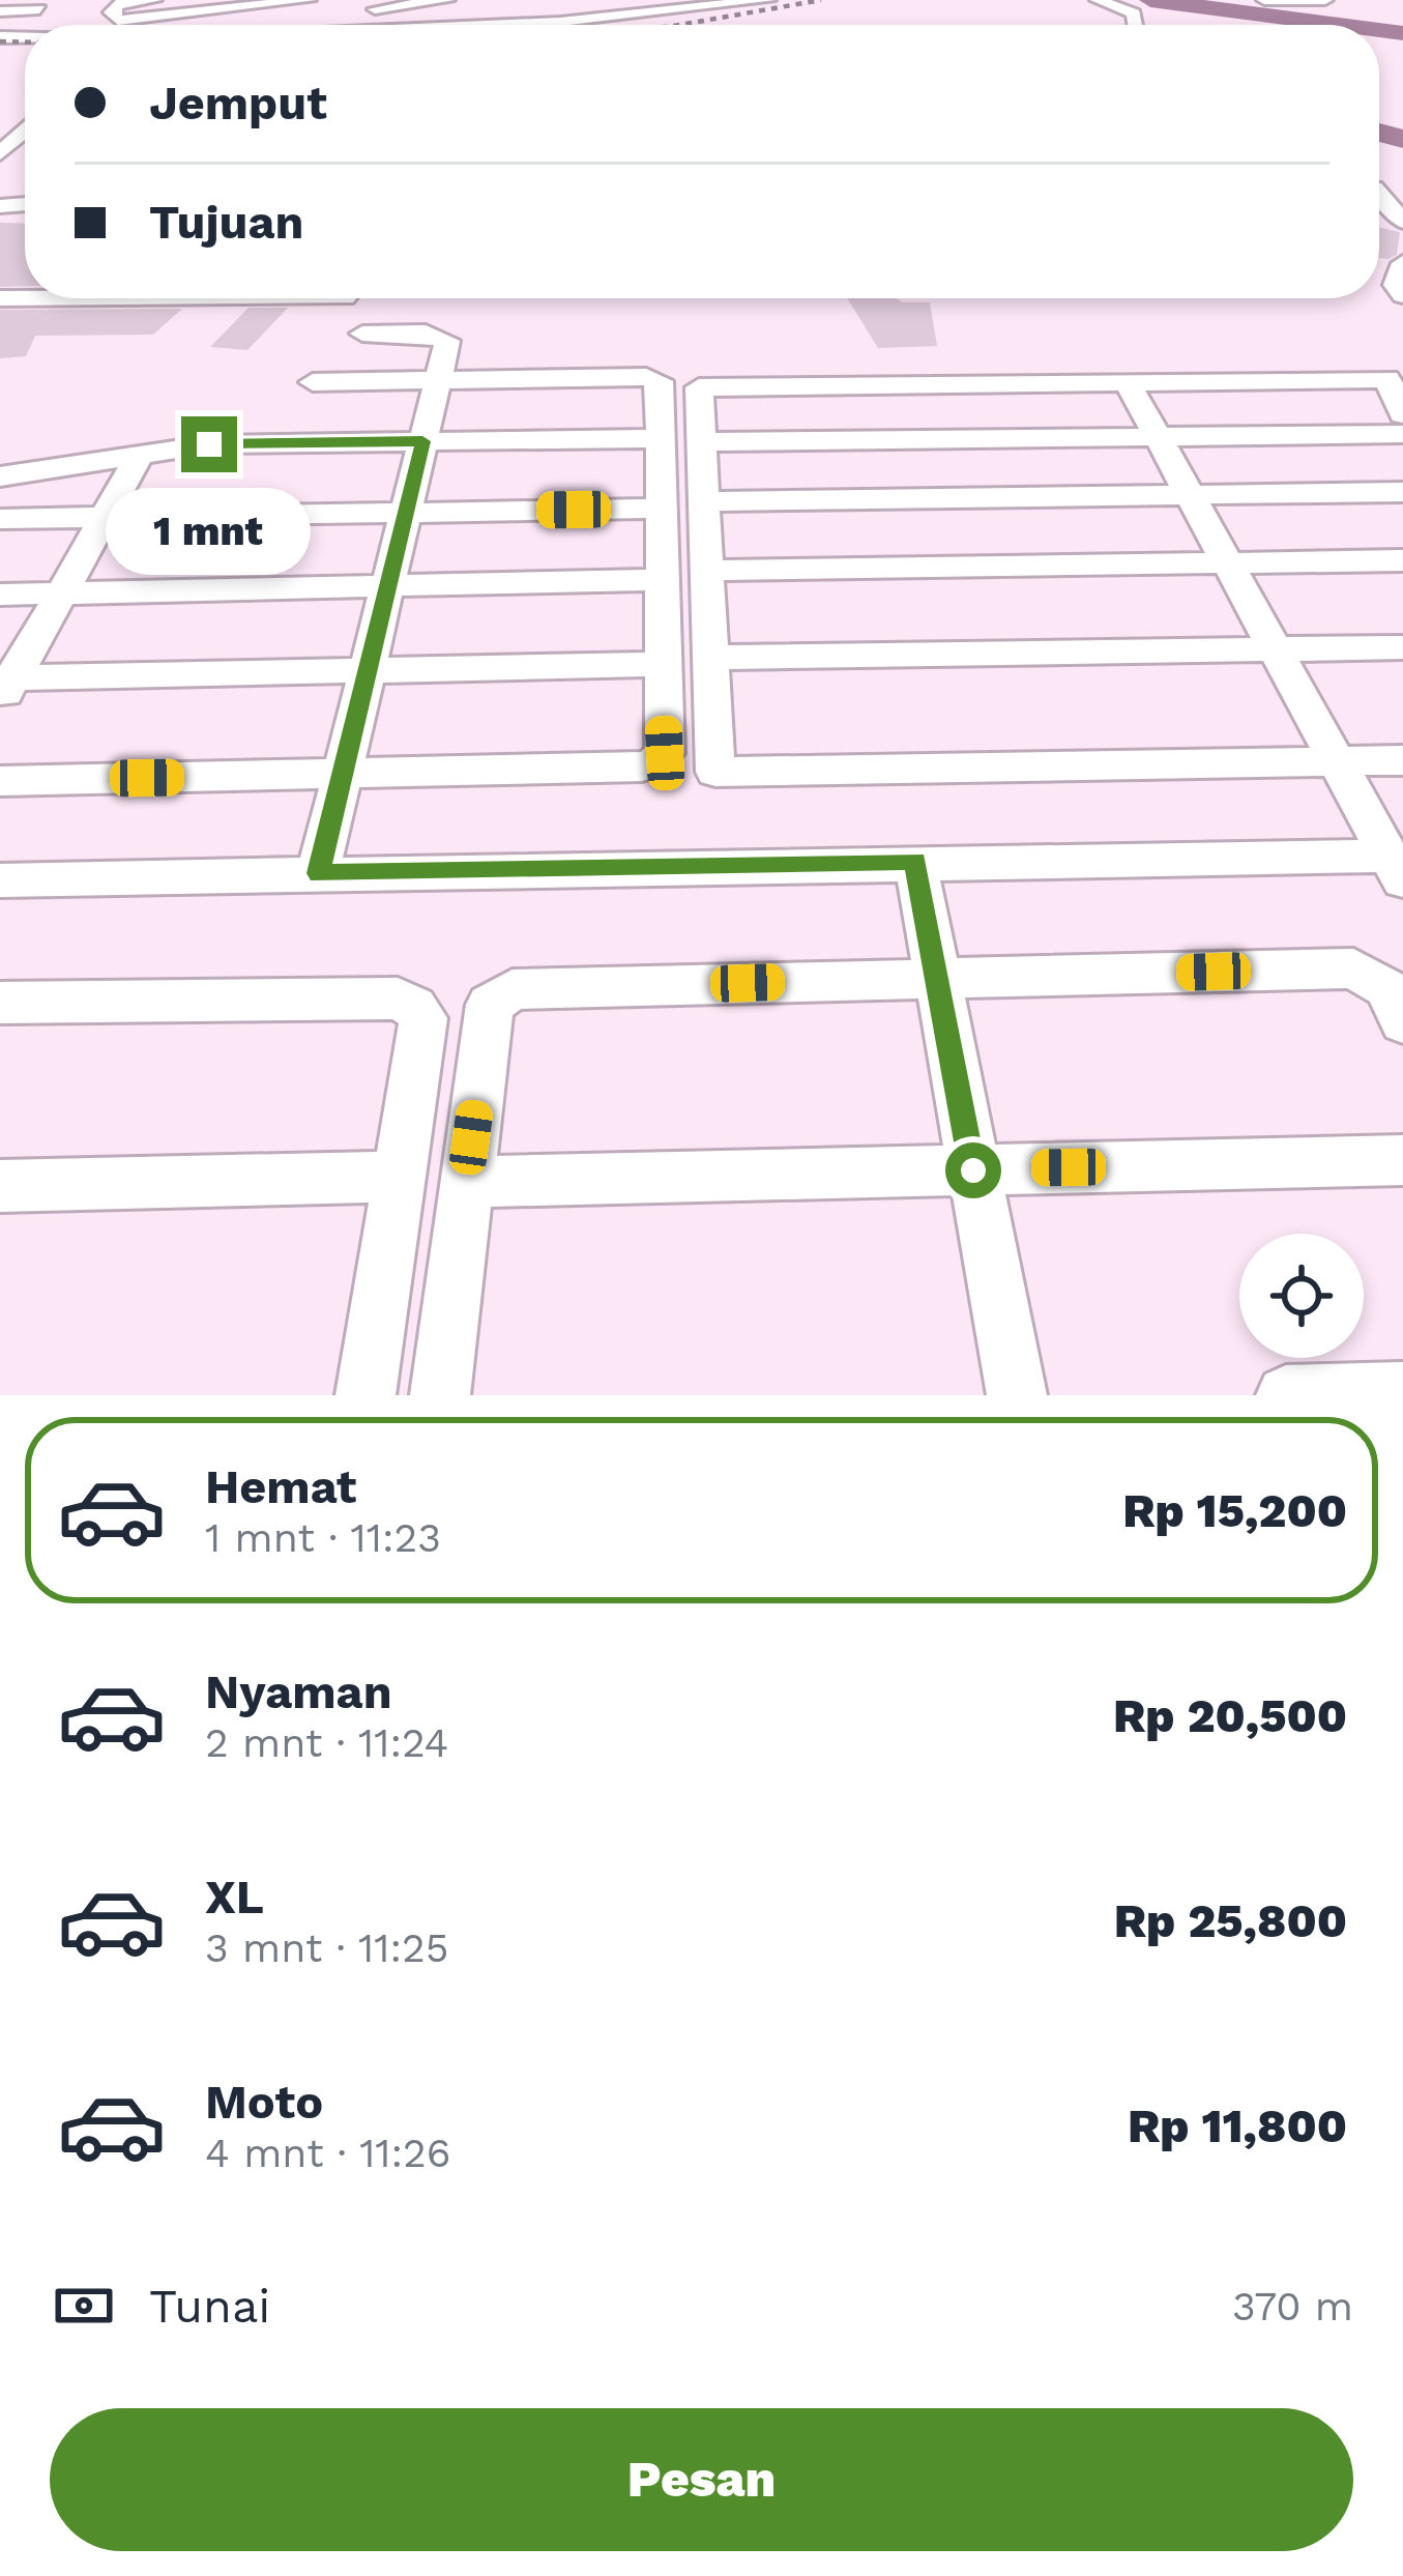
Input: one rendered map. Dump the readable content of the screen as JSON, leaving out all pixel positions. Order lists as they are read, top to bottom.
{
  "page": {
    "banner": ["Jemput", "Tujuan"],
    "bubble": "1 mnt",
    "list": [
      {
        "name": "Hemat",
        "note": "1 mnt · 11:23",
        "value": "Rp 15,200"
      },
      {
        "name": "Nyaman",
        "note": "2 mnt · 11:24",
        "value": "Rp 20,500"
      },
      {
        "name": "XL",
        "note": "3 mnt · 11:25",
        "value": "Rp 25,800"
      },
      {
        "name": "Moto",
        "note": "4 mnt · 11:26",
        "value": "Rp 11,800"
      }
    ],
    "pay": ["Tunai", "370 m"],
    "buttons": "Pesan"
  }
}
